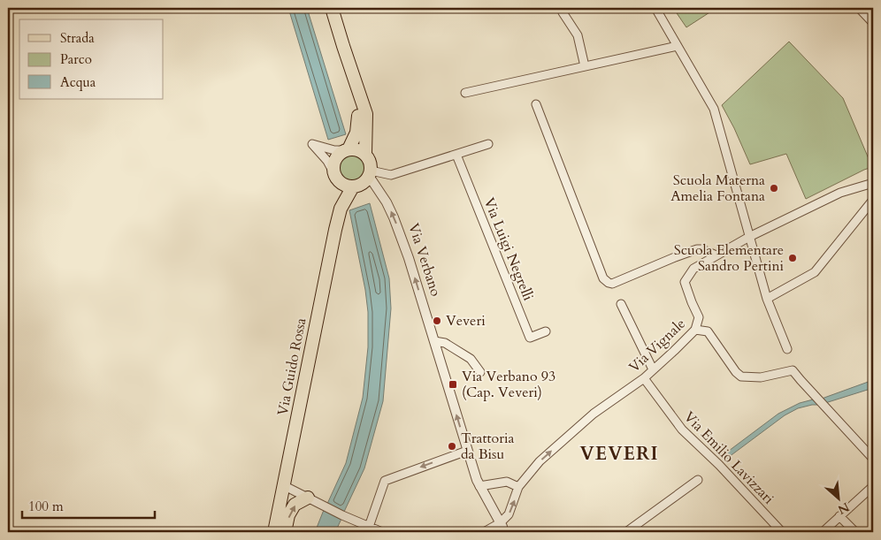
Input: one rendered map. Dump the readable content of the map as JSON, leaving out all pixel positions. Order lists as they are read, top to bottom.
{
  "streets": {
    "main road": ["Via Guido Rossa"],
    "street": [
      "Via Luigi Negrelli",
      "Via Verbano",
      "Via Vignale",
      "Via Emilio Lavizzari"
    ]
  },
  "crossings": [
    ["Via Vignale", "Via Emilio Lavizzari"]
  ],
  "one_way": ["Via Verbano"],
  "districts": ["VEVERI"],
  "places": {
    "other": [
      "Scuola Materna Amelia Fontana",
      "Scuola Elementare Sandro Pertini",
      "Veveri",
      "Trattoria da Bisu"
    ],
    "transit": ["Via Verbano 93 (Cap. Veveri)"]
  },
  "legend": ["Strada", "Parco", "Acqua"],
  "scale_bar": "100 m",
  "north": "bottom right"
}
